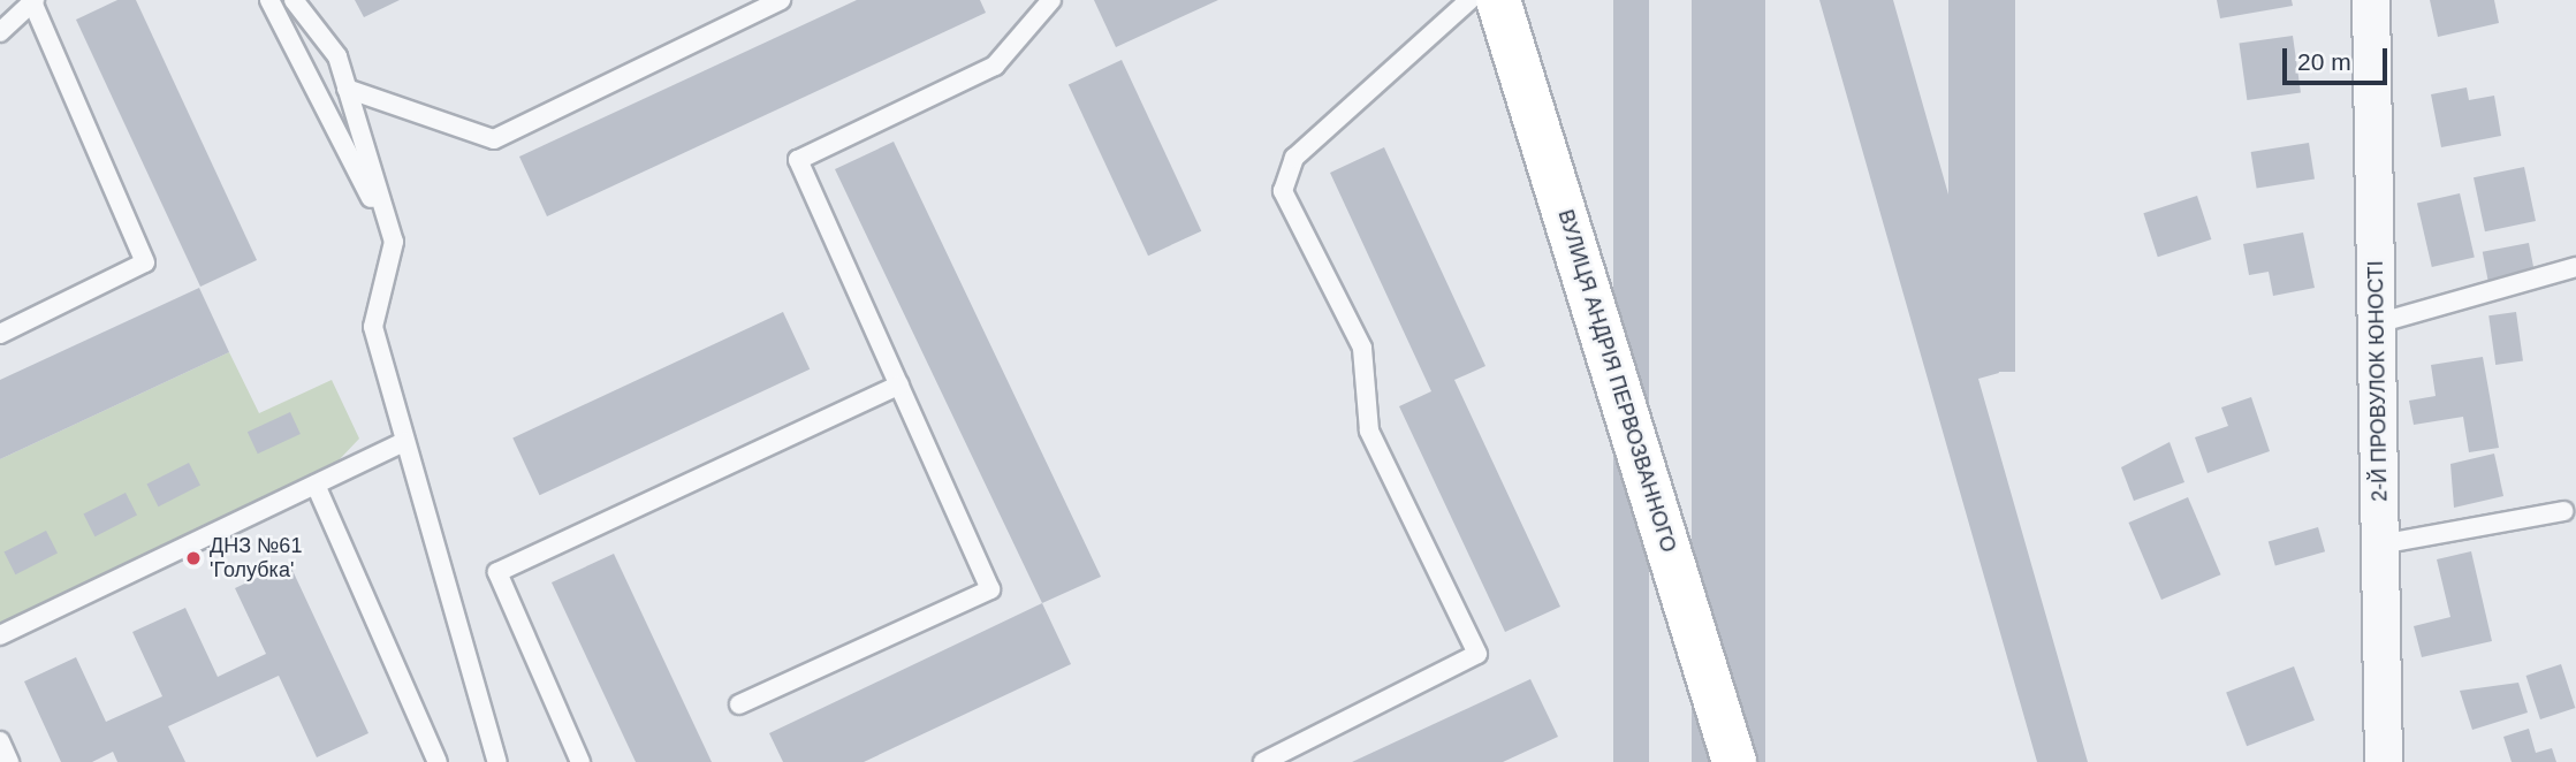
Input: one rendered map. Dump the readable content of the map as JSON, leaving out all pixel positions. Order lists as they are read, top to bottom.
{
  "streets": {
    "street": ["ВУЛИЦЯ АНДРІЯ ПЕРВОЗВАННОГО", "2-Й ПРОВУЛОК ЮНОСТІ"]
  },
  "places": ["ДНЗ №61 'Голубка'"],
  "scale_bar": "20 m"
}
